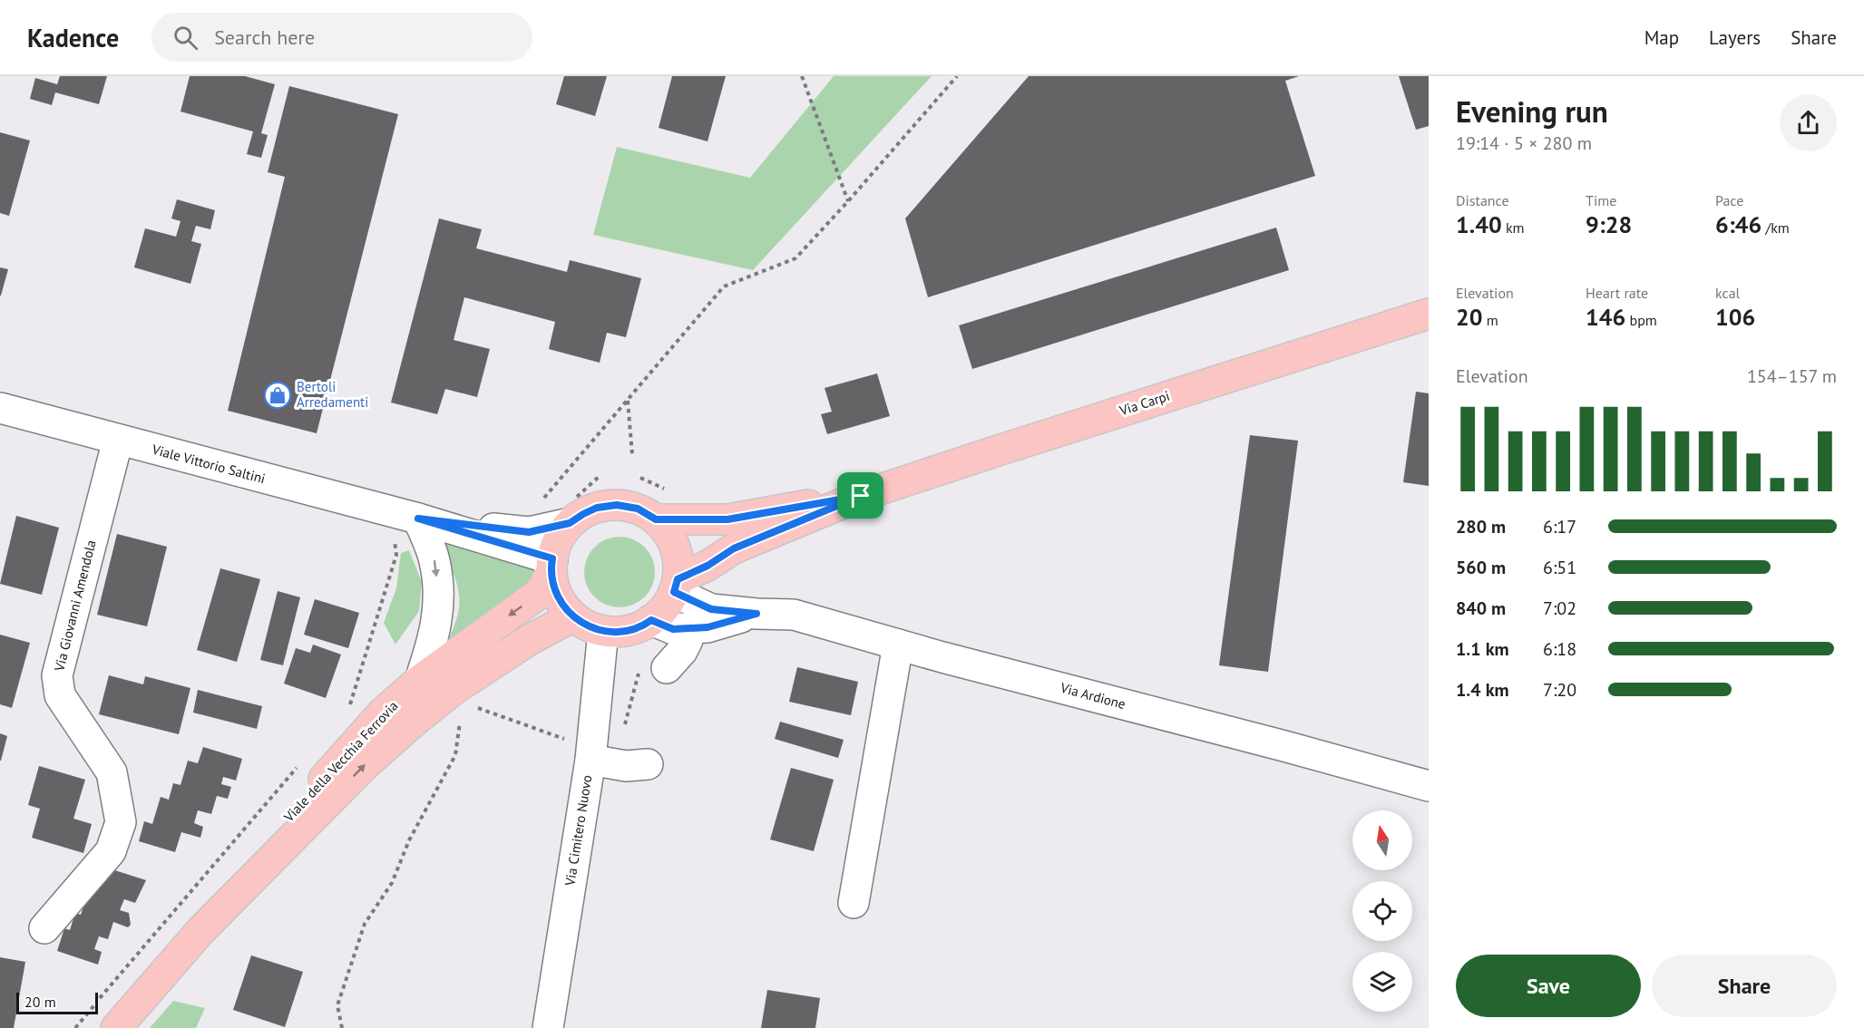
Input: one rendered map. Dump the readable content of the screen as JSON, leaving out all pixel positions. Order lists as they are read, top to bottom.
{
  "streets": {
    "main road": ["Via Carpi", "Viale della Vecchia Ferrovia"],
    "street": [
      "Viale Vittorio Saltini",
      "Via Giovanni Amendola",
      "Via Ardione",
      "Via Cimitero Nuovo"
    ]
  },
  "crossings": [
    ["Via Carpi", "Viale Vittorio Saltini"],
    ["Via Carpi", "Via Ardione"],
    ["Via Carpi", "Viale della Vecchia Ferrovia"],
    ["Via Carpi", "Via Cimitero Nuovo"],
    ["Viale Vittorio Saltini", "Via Giovanni Amendola"],
    ["Viale Vittorio Saltini", "Via Ardione"],
    ["Viale Vittorio Saltini", "Viale della Vecchia Ferrovia"],
    ["Viale Vittorio Saltini", "Via Cimitero Nuovo"],
    ["Via Ardione", "Viale della Vecchia Ferrovia"],
    ["Via Ardione", "Via Cimitero Nuovo"],
    ["Viale della Vecchia Ferrovia", "Via Cimitero Nuovo"]
  ],
  "places": {
    "shop": ["Bertoli Arredamenti"]
  },
  "scale_bar": "20 m",
  "north": "top",
  "page": {
    "header": "Kadence",
    "search": "Search here",
    "nav": ["Map", "Layers", "Share"],
    "heading": ["Evening run", "19:14 · 5 × 280 m"],
    "stats": [
      ["Distance", "1.40 km"],
      ["Time", "9:28"],
      ["Pace", "6:46 /km"],
      ["Elevation", "20 m"],
      ["Heart rate", "146 bpm"],
      ["kcal", "106"]
    ],
    "chart": ["Elevation", "154–157 m"],
    "list": [
      {
        "name": "280 m",
        "note": "6:17"
      },
      {
        "name": "560 m",
        "note": "6:51"
      },
      {
        "name": "840 m",
        "note": "7:02"
      },
      {
        "name": "1.1 km",
        "note": "6:18"
      },
      {
        "name": "1.4 km",
        "note": "7:20"
      }
    ],
    "buttons": ["Save", "Share"],
    "scale": "20 m"
  }
}
